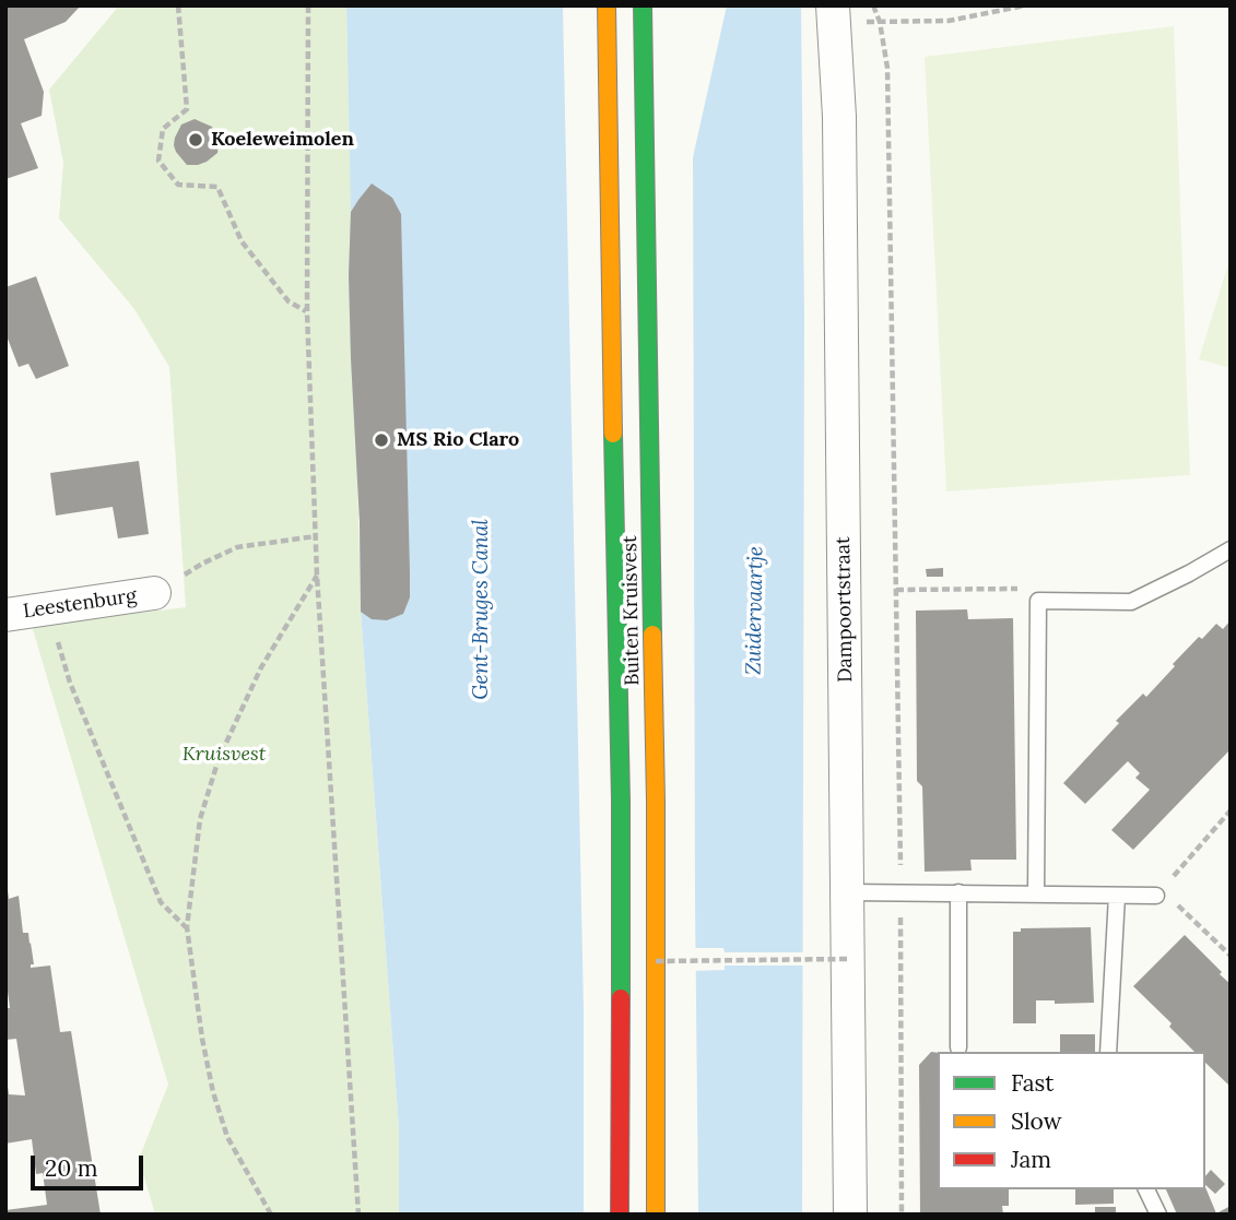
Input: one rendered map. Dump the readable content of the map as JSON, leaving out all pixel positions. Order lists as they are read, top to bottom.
{
  "streets": {
    "main road": ["Buiten Kruisvest"],
    "street": ["Leestenburg", "Dampoortstraat"]
  },
  "water": ["Gent-Bruges Canal", "Zuidervaartje"],
  "parks": ["Kruisvest"],
  "places": ["Koeleweimolen", "MS Rio Claro"],
  "legend": ["Fast", "Slow", "Jam"],
  "scale_bar": "20 m"
}
